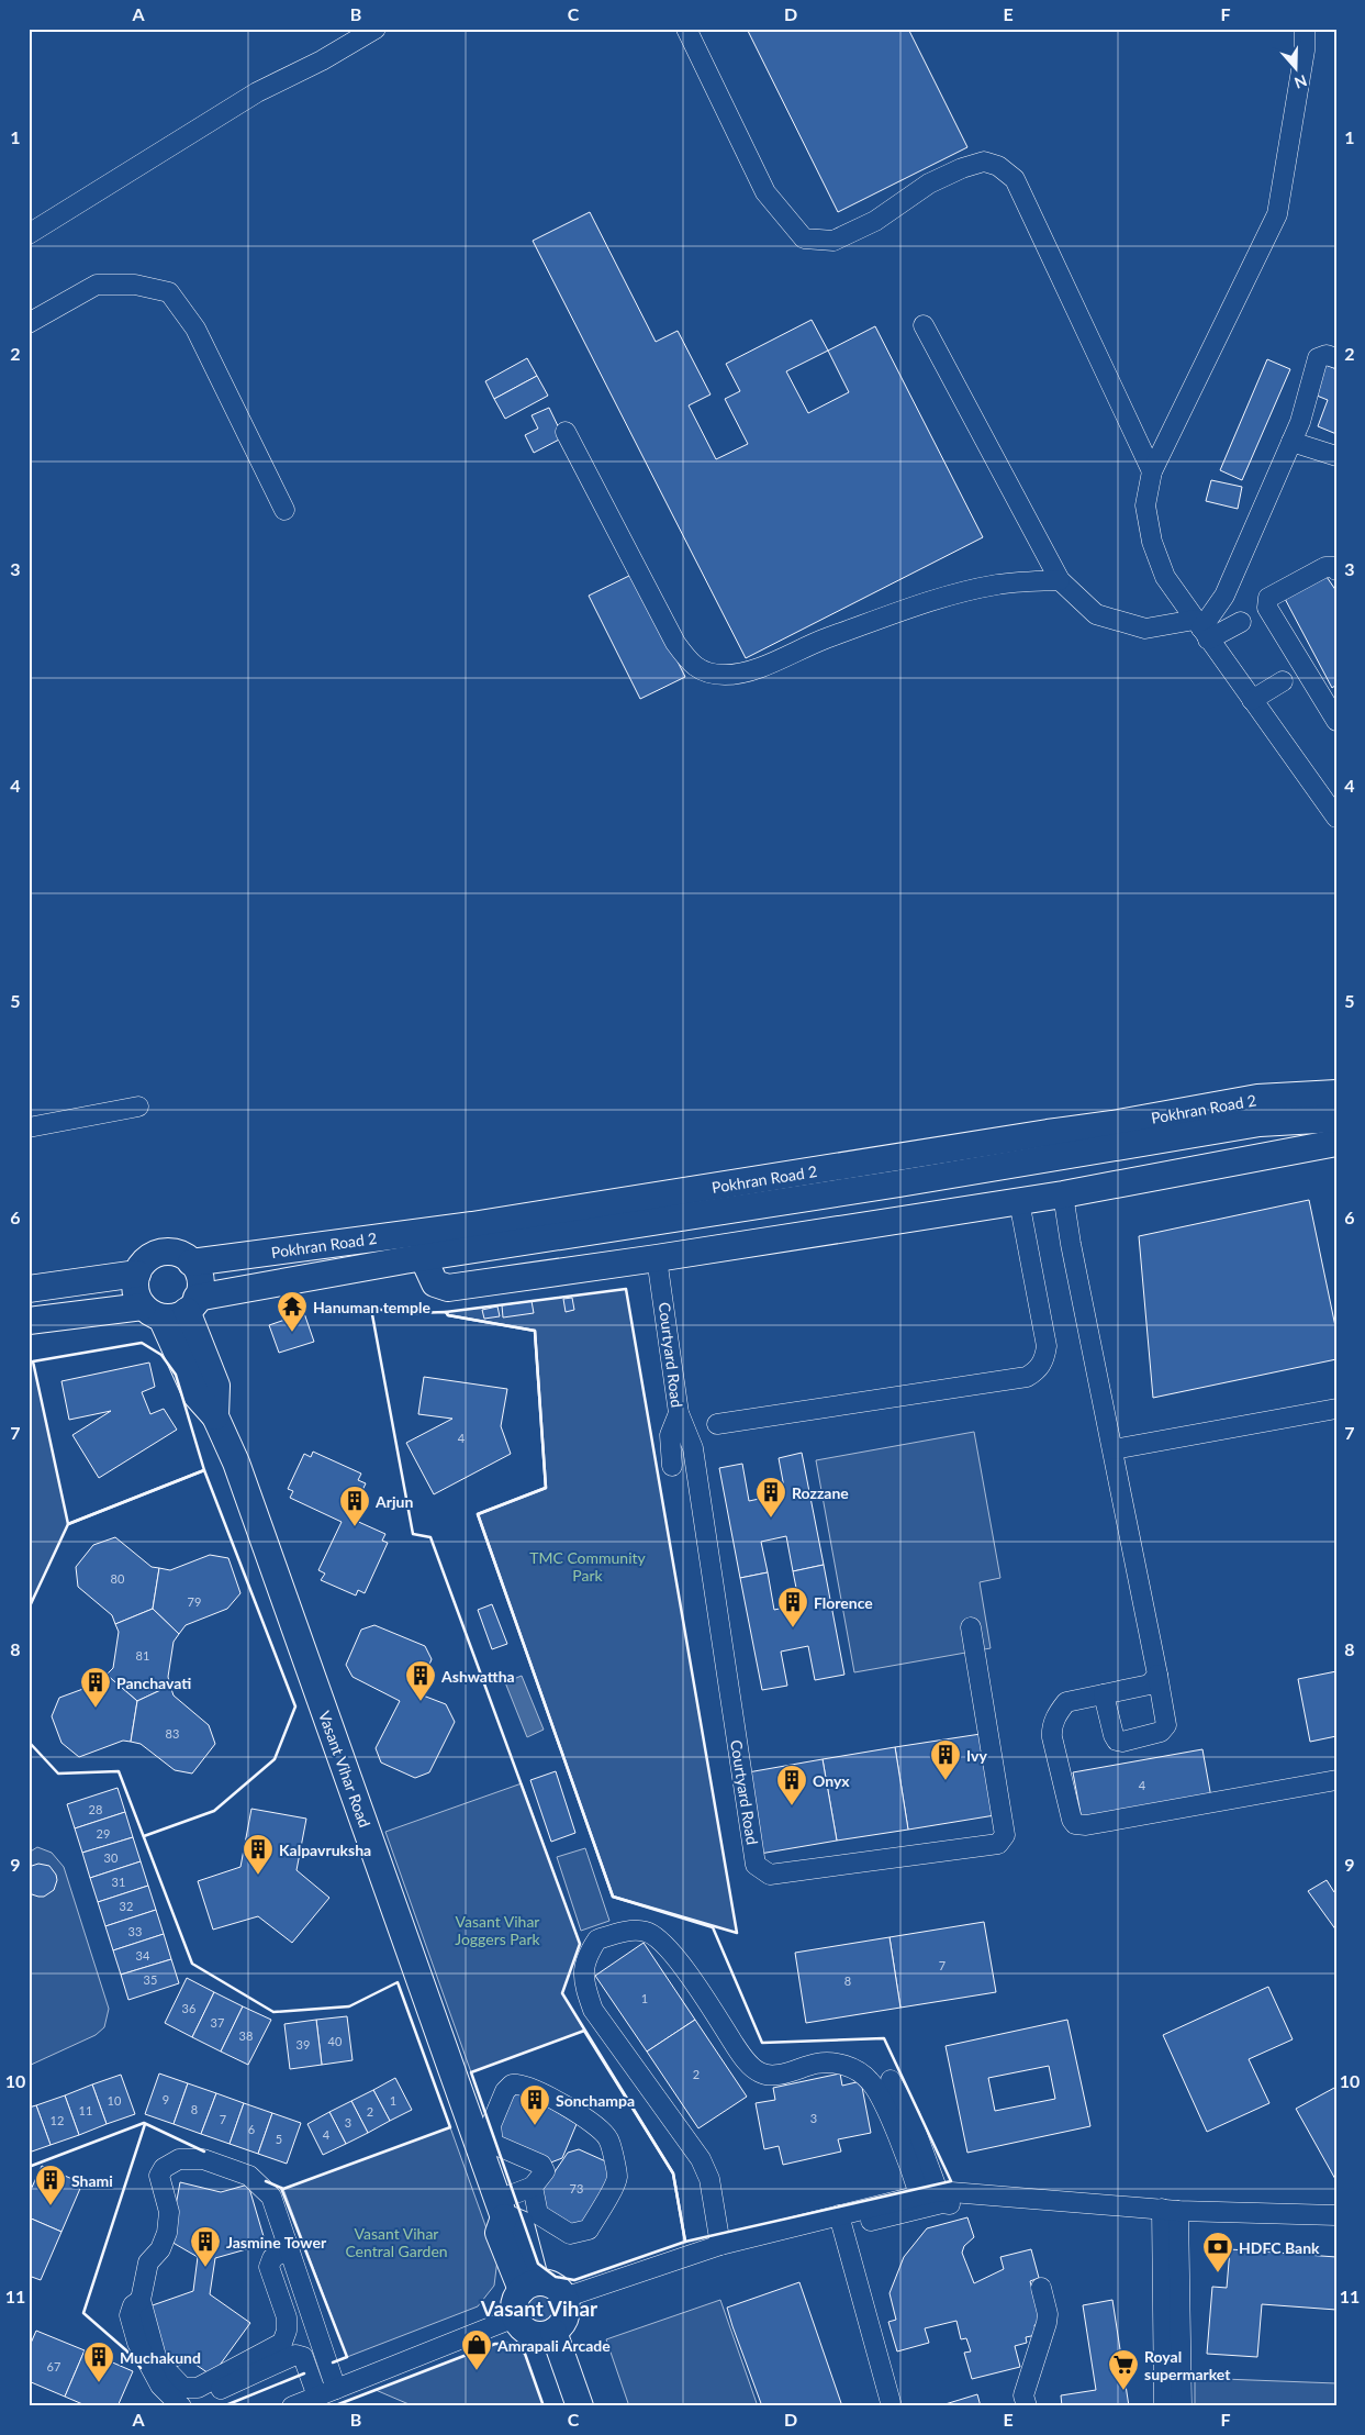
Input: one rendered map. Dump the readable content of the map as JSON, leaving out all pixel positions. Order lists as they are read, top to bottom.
{
  "streets": {
    "main road": ["Pokhran Road 2", "Vasant Vihar Road"],
    "street": ["Courtyard Road"]
  },
  "crossings": [
    ["Pokhran Road 2", "Vasant Vihar Road"]
  ],
  "districts": ["Vasant Vihar"],
  "parks": ["TMC Community Park", "Vasant Vihar Joggers Park", "Vasant Vihar Central Garden"],
  "places": {
    "temple": ["Hanuman temple"],
    "building": [
      "Rozzane",
      "Arjun",
      "Florence",
      "Ashwattha",
      "Panchavati",
      "Ivy",
      "Onyx",
      "Kalpavruksha",
      "Sonchampa",
      "Shami",
      "Jasmine Tower",
      "Muchakund"
    ],
    "bank": ["HDFC Bank"],
    "shop": ["Amrapali Arcade"],
    "supermarket": ["Royal supermarket"]
  },
  "house_numbers": [
    "4",
    "80",
    "79",
    "81",
    "83",
    "4",
    "28",
    "29",
    "30",
    "31",
    "32",
    "33",
    "34",
    "7",
    "35",
    "8",
    "1",
    "36",
    "37",
    "38",
    "40",
    "39",
    "2",
    "9",
    "10",
    "1",
    "8",
    "11",
    "2",
    "3",
    "7",
    "12",
    "3",
    "6",
    "4",
    "5",
    "73",
    "67"
  ],
  "north": "bottom",
  "grid": {
    "columns": [
      "A",
      "B",
      "C",
      "D",
      "E",
      "F"
    ],
    "rows": [
      "1",
      "2",
      "3",
      "4",
      "5",
      "6",
      "7",
      "8",
      "9",
      "10",
      "11"
    ]
  }
}
